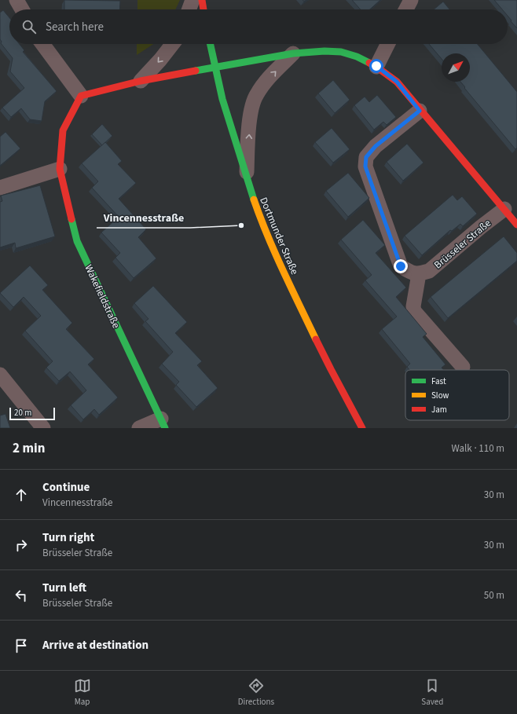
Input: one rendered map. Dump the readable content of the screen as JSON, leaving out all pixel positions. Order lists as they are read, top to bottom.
{
  "streets": {
    "street": ["Dortmunder Straße", "Brüsseler Straße", "Wakefieldstraße"]
  },
  "places": ["Vincennesstraße"],
  "legend": ["Fast", "Slow", "Jam"],
  "scale_bar": "20 m",
  "north": "top right",
  "page": {
    "search": "Search here",
    "scale": "20 m",
    "heading": ["2 min", "Walk · 110 m"],
    "list": [
      ["Continue", "Vincennesstraße", "30 m"],
      ["Turn right", "Brüsseler Straße", "30 m"],
      ["Turn left", "Brüsseler Straße", "50 m"],
      "Arrive at destination"
    ],
    "nav": ["Map", "Directions", "Saved"]
  }
}
